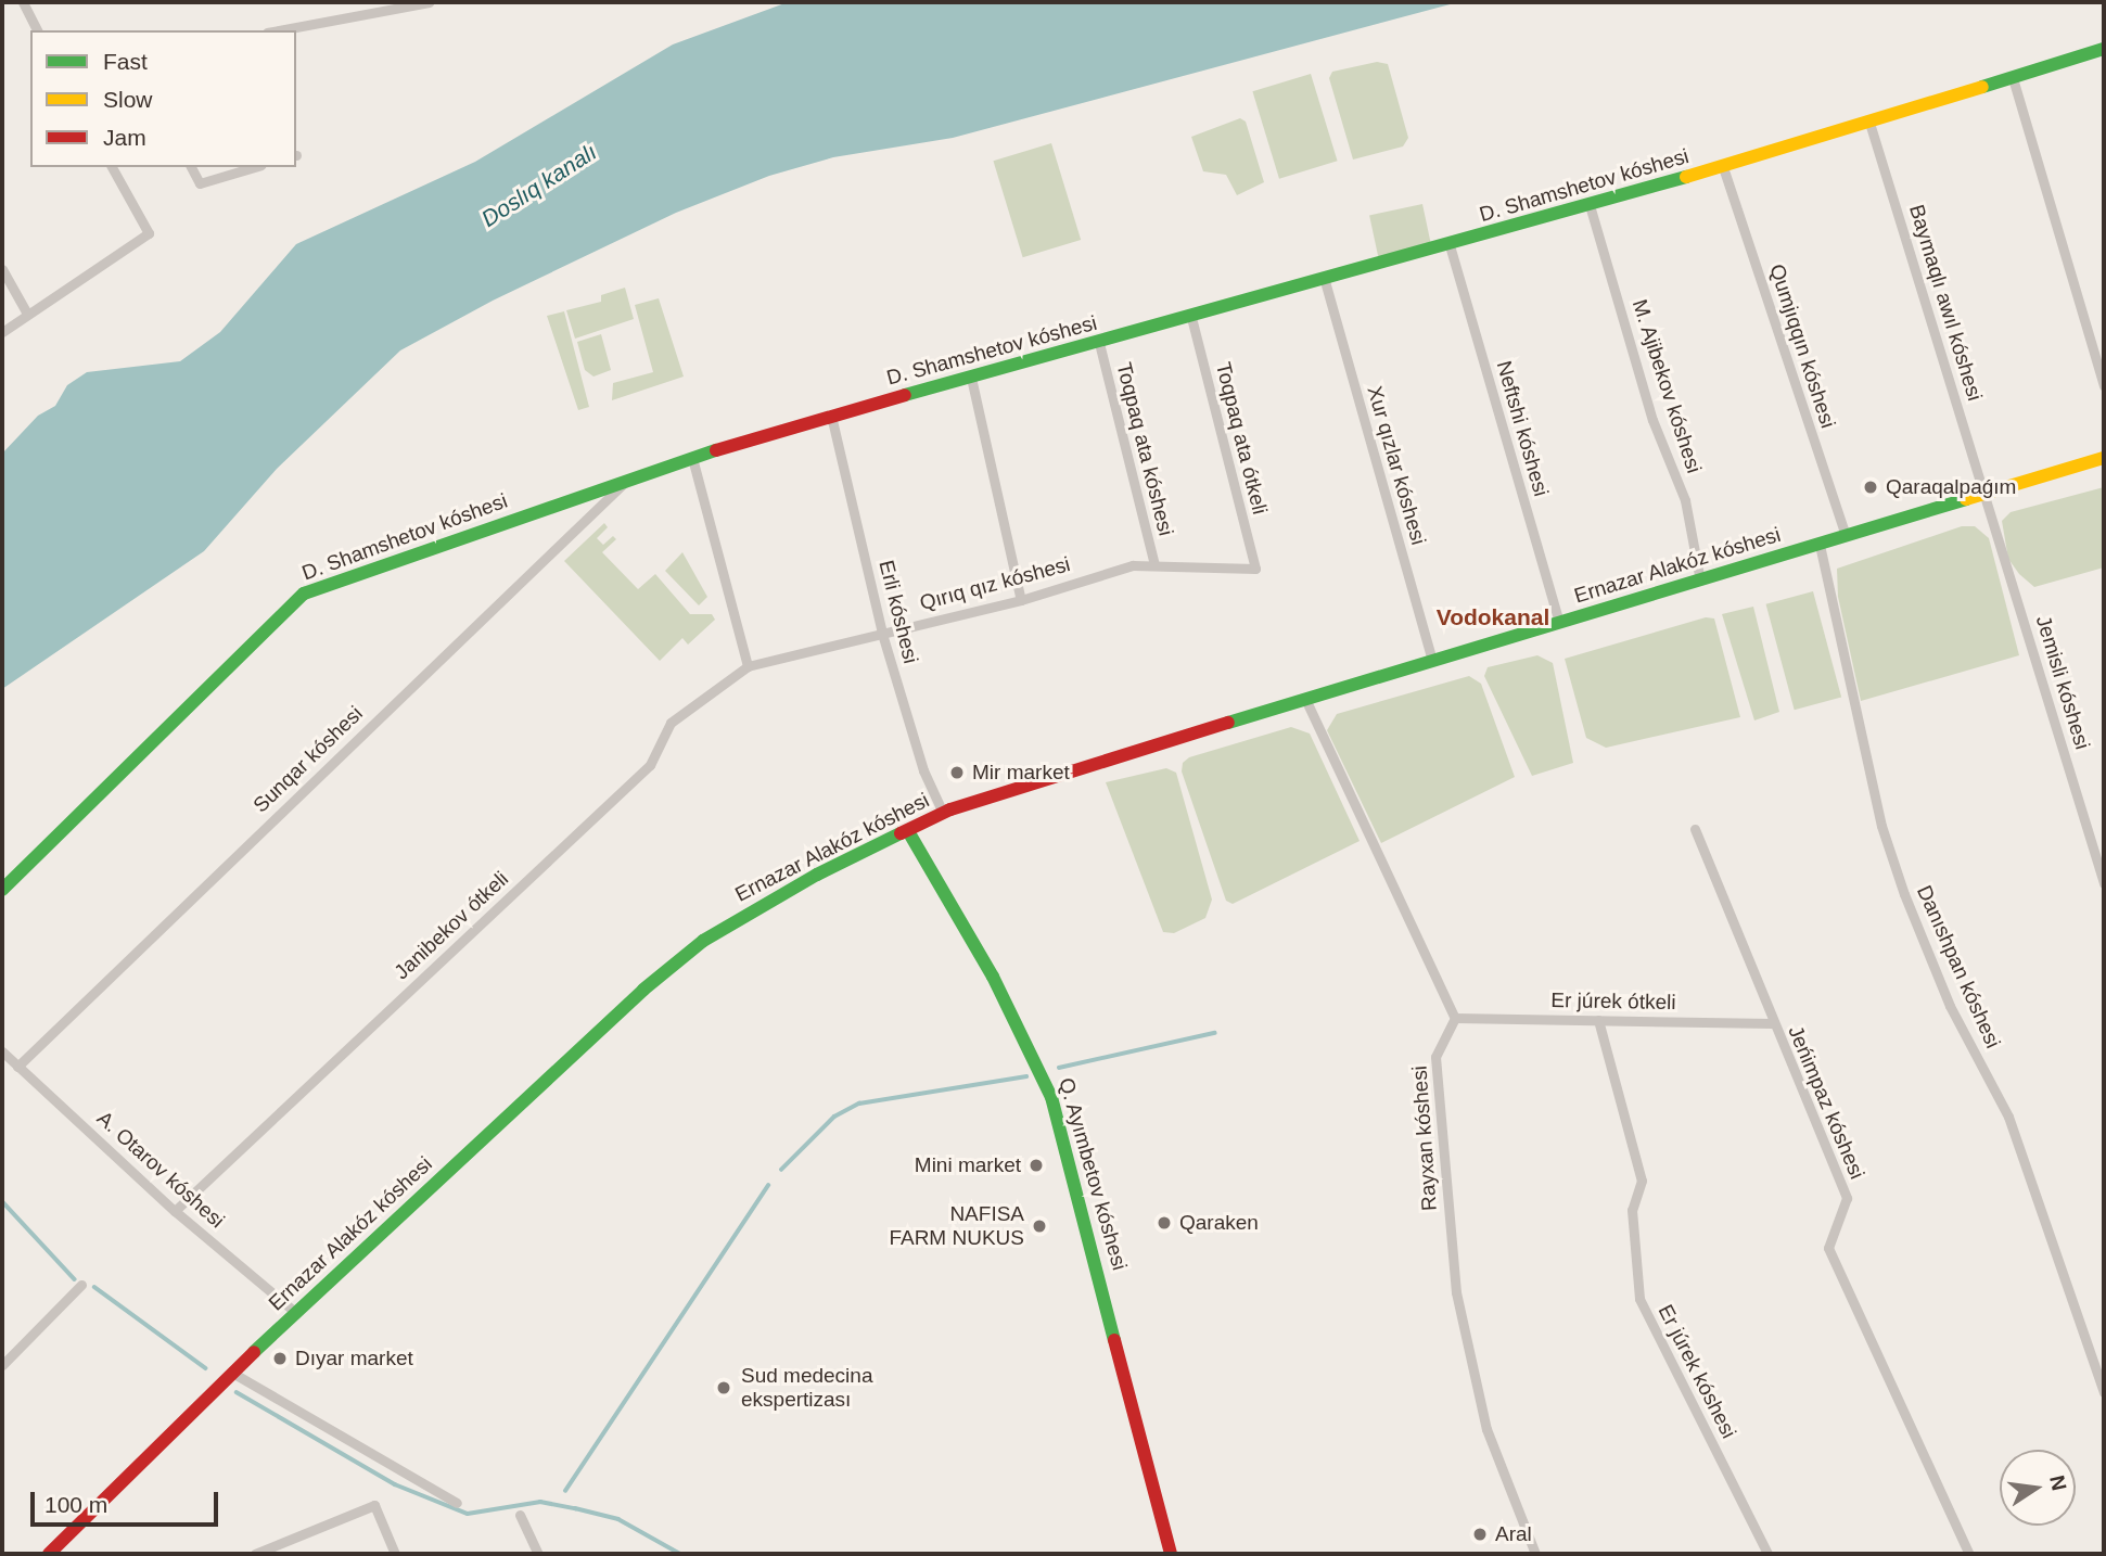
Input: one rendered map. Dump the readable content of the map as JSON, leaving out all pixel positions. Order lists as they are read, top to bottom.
{
  "streets": {
    "street": [
      "D. Shamshetov kóshesi",
      "Baymaqlı awıl kóshesi",
      "Qumjıqqın kóshesi",
      "M. Ajibekov kóshesi",
      "Neftshi kóshesi",
      "Toqpaq ata ótkeli",
      "Toqpaq ata kóshesi",
      "Xur qızlar kóshesi",
      "Ernazar Alakóz kóshesi",
      "Qırıq qız kóshesi",
      "Erli kóshesi",
      "Jemisli kóshesi",
      "Sunqar kóshesi",
      "Janibekov ótkeli",
      "Danıshpan kóshesi",
      "Er júrek ótkeli",
      "Jeńimpaz kóshesi",
      "Rayxan kóshesi",
      "A. Otarov kóshesi",
      "Q. Ayımbetov kóshesi",
      "Er júrek kóshesi"
    ]
  },
  "crossings": [
    ["D. Shamshetov kóshesi", "Baymaqlı awıl kóshesi"],
    ["D. Shamshetov kóshesi", "Qumjıqqın kóshesi"],
    ["D. Shamshetov kóshesi", "M. Ajibekov kóshesi"],
    ["D. Shamshetov kóshesi", "Neftshi kóshesi"],
    ["D. Shamshetov kóshesi", "Toqpaq ata ótkeli"],
    ["D. Shamshetov kóshesi", "Toqpaq ata kóshesi"],
    ["D. Shamshetov kóshesi", "Xur qızlar kóshesi"],
    ["D. Shamshetov kóshesi", "Erli kóshesi"],
    ["D. Shamshetov kóshesi", "Sunqar kóshesi"],
    ["Baymaqlı awıl kóshesi", "Ernazar Alakóz kóshesi"],
    ["Baymaqlı awıl kóshesi", "Jemisli kóshesi"],
    ["Qumjıqqın kóshesi", "Ernazar Alakóz kóshesi"],
    ["M. Ajibekov kóshesi", "Ernazar Alakóz kóshesi"],
    ["Neftshi kóshesi", "Ernazar Alakóz kóshesi"],
    ["Toqpaq ata ótkeli", "Qırıq qız kóshesi"],
    ["Toqpaq ata kóshesi", "Qırıq qız kóshesi"],
    ["Xur qızlar kóshesi", "Ernazar Alakóz kóshesi"],
    ["Ernazar Alakóz kóshesi", "Erli kóshesi"],
    ["Ernazar Alakóz kóshesi", "Jemisli kóshesi"],
    ["Ernazar Alakóz kóshesi", "Danıshpan kóshesi"],
    ["Ernazar Alakóz kóshesi", "A. Otarov kóshesi"],
    ["Ernazar Alakóz kóshesi", "Q. Ayımbetov kóshesi"],
    ["Qırıq qız kóshesi", "Erli kóshesi"],
    ["Qırıq qız kóshesi", "Janibekov ótkeli"],
    ["Sunqar kóshesi", "A. Otarov kóshesi"],
    ["Janibekov ótkeli", "A. Otarov kóshesi"],
    ["Er júrek ótkeli", "Jeńimpaz kóshesi"],
    ["Er júrek ótkeli", "Rayxan kóshesi"],
    ["Er júrek ótkeli", "Er júrek kóshesi"]
  ],
  "districts": ["Vodokanal"],
  "water": ["Doslıq kanalı"],
  "places": [
    "Qaraqalpaǵım",
    "Mir market",
    "Mini market",
    "Qaraken",
    "NAFISA FARM NUKUS",
    "Dıyar market",
    "Sud medecina ekspertizası",
    "Aral"
  ],
  "legend": ["Fast", "Slow", "Jam"],
  "scale_bar": "100 m",
  "north": "right"
}
